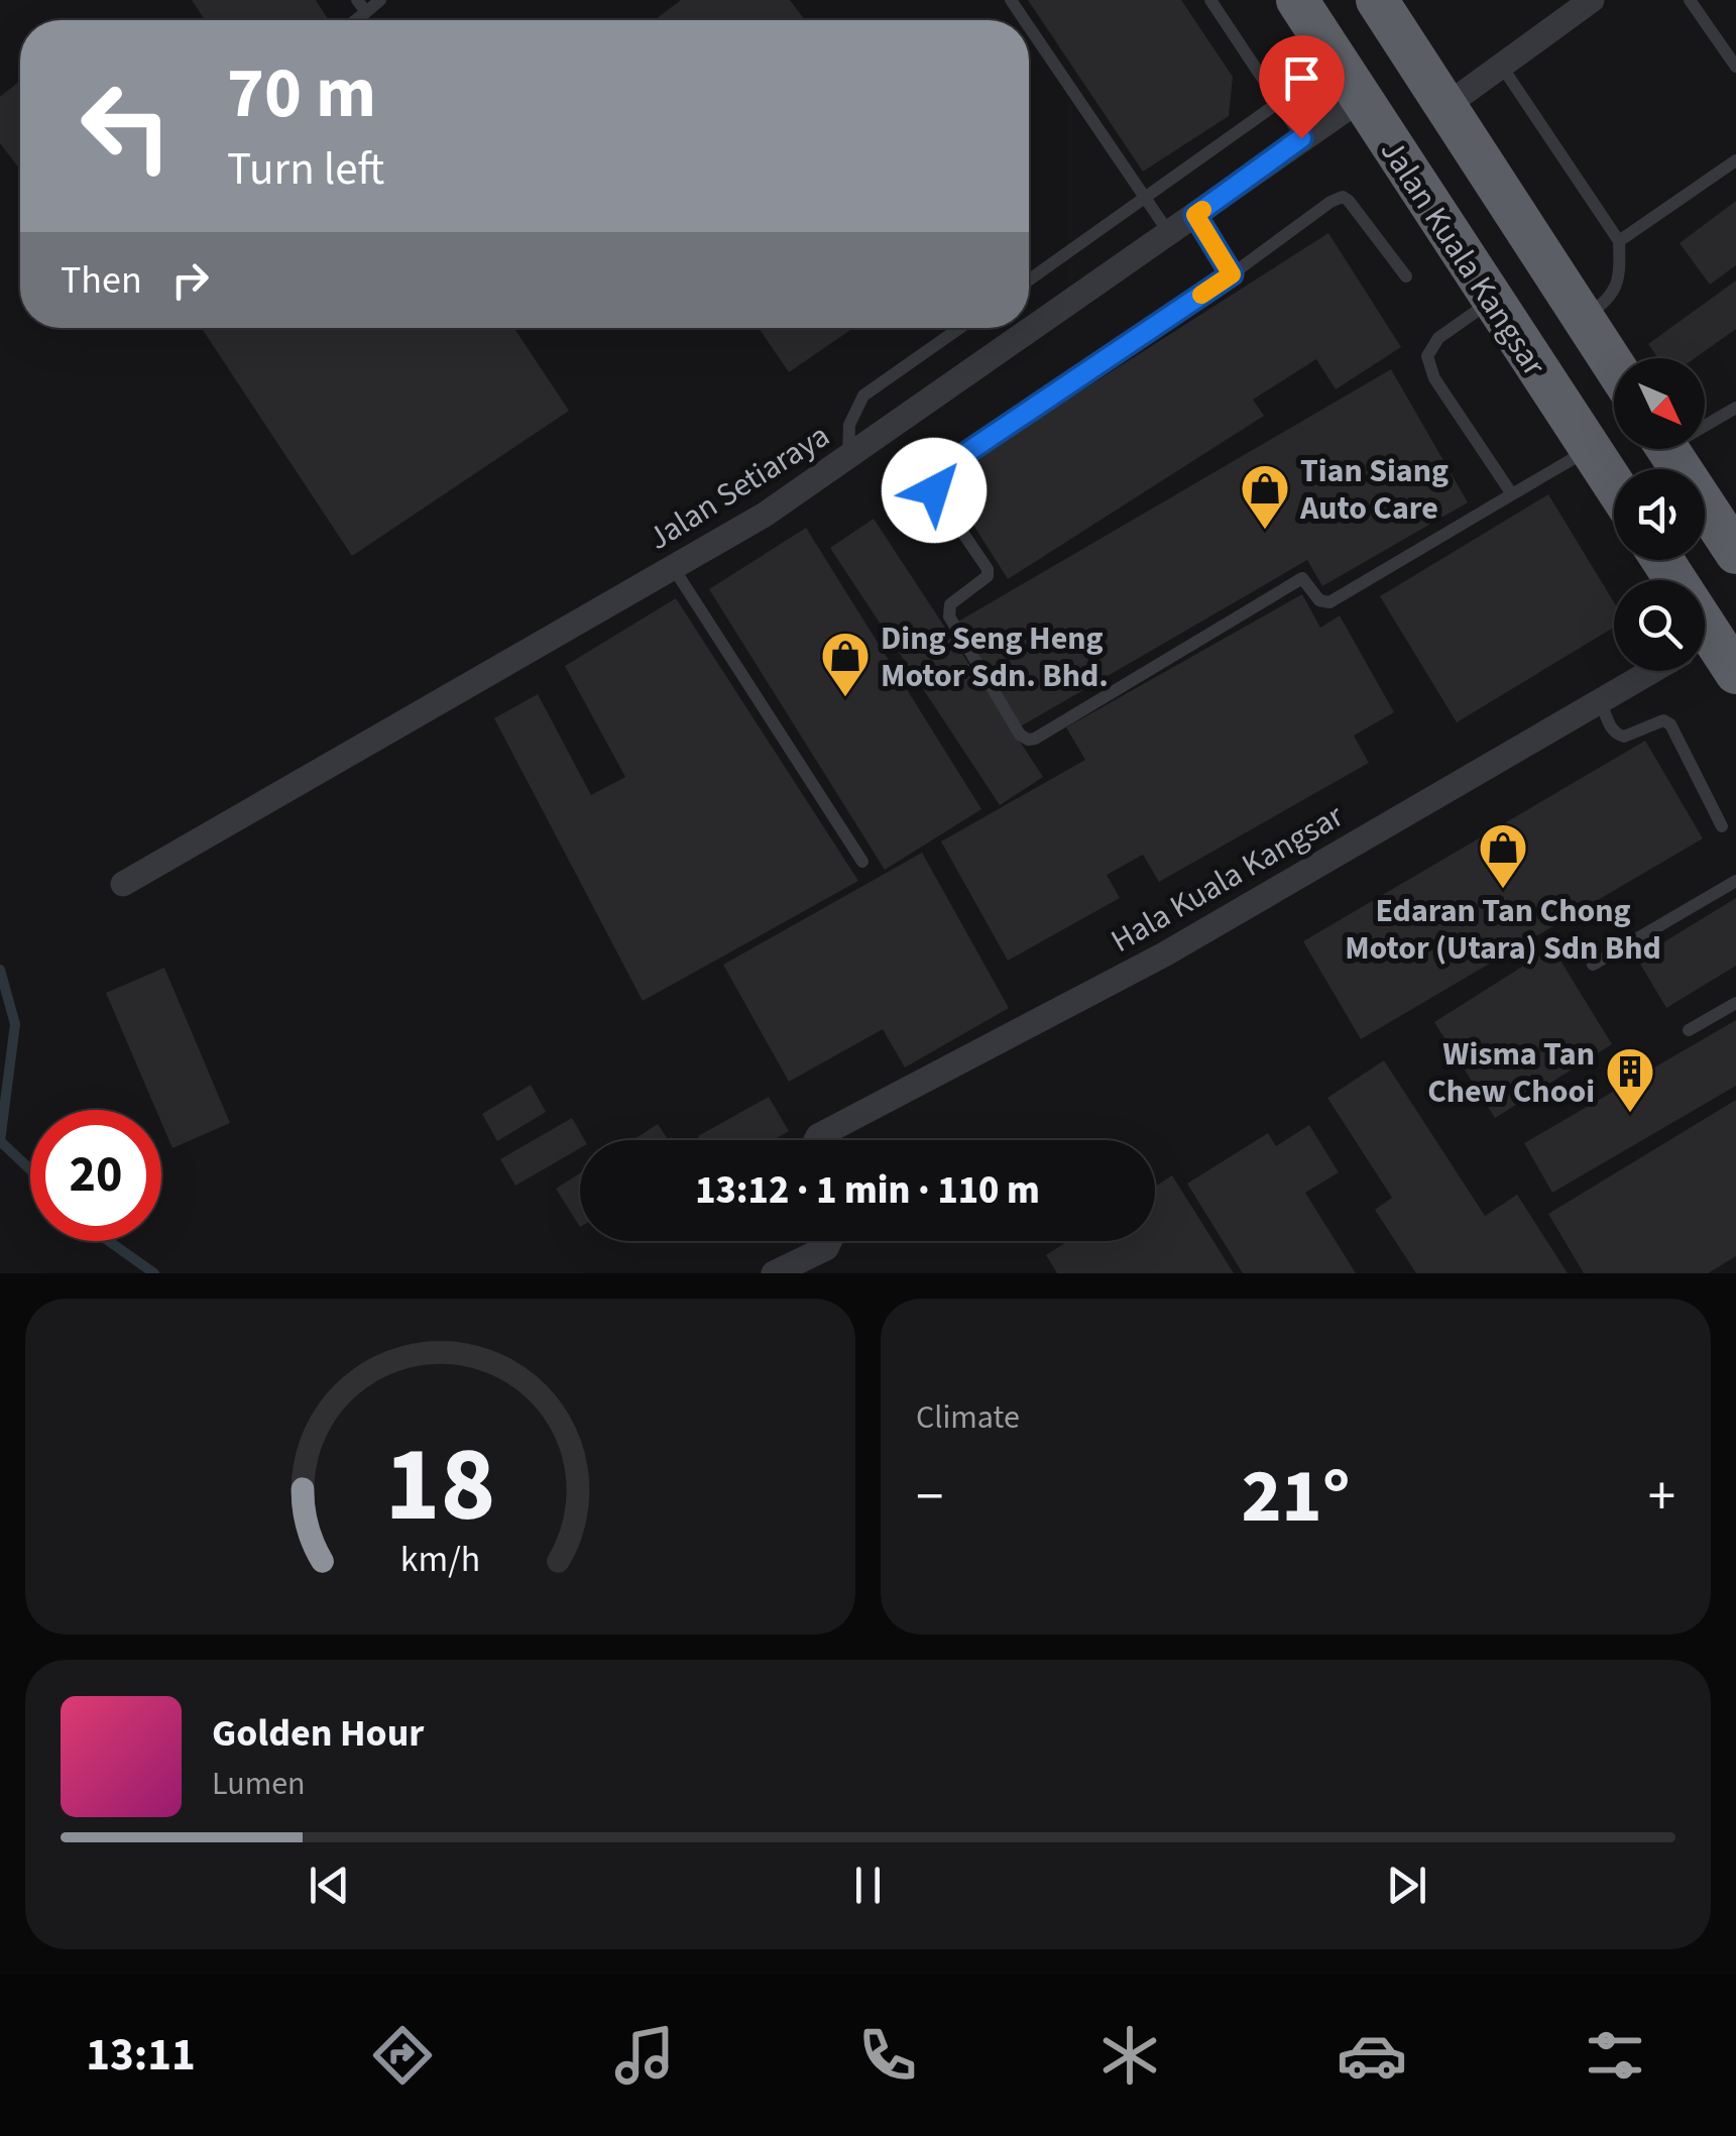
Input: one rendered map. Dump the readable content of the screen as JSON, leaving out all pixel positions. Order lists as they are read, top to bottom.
{
  "streets": {
    "highway": ["Jalan Kuala Kangsar"],
    "street": ["Jalan Setiaraya", "Hala Kuala Kangsar"]
  },
  "crossings": [
    ["Jalan Kuala Kangsar", "Jalan Setiaraya"]
  ],
  "places": {
    "shop": ["Tian Siang Auto Care", "Ding Seng Heng Motor Sdn. Bhd.", "Edaran Tan Chong Motor (Utara) Sdn Bhd"],
    "building": ["Wisma Tan Chew Chooi"]
  },
  "north": "bottom right",
  "page": {
    "turn": ["70 m", "Turn left"],
    "then": "Then",
    "limit": "20",
    "trip": "13:12 · 1 min · 110 m",
    "tile": "Climate",
    "heat": ["−", "21°", "+"],
    "song": ["Golden Hour", "Lumen"],
    "tabs": "13:11",
    "gauge": ["18", "km/h"]
  }
}
